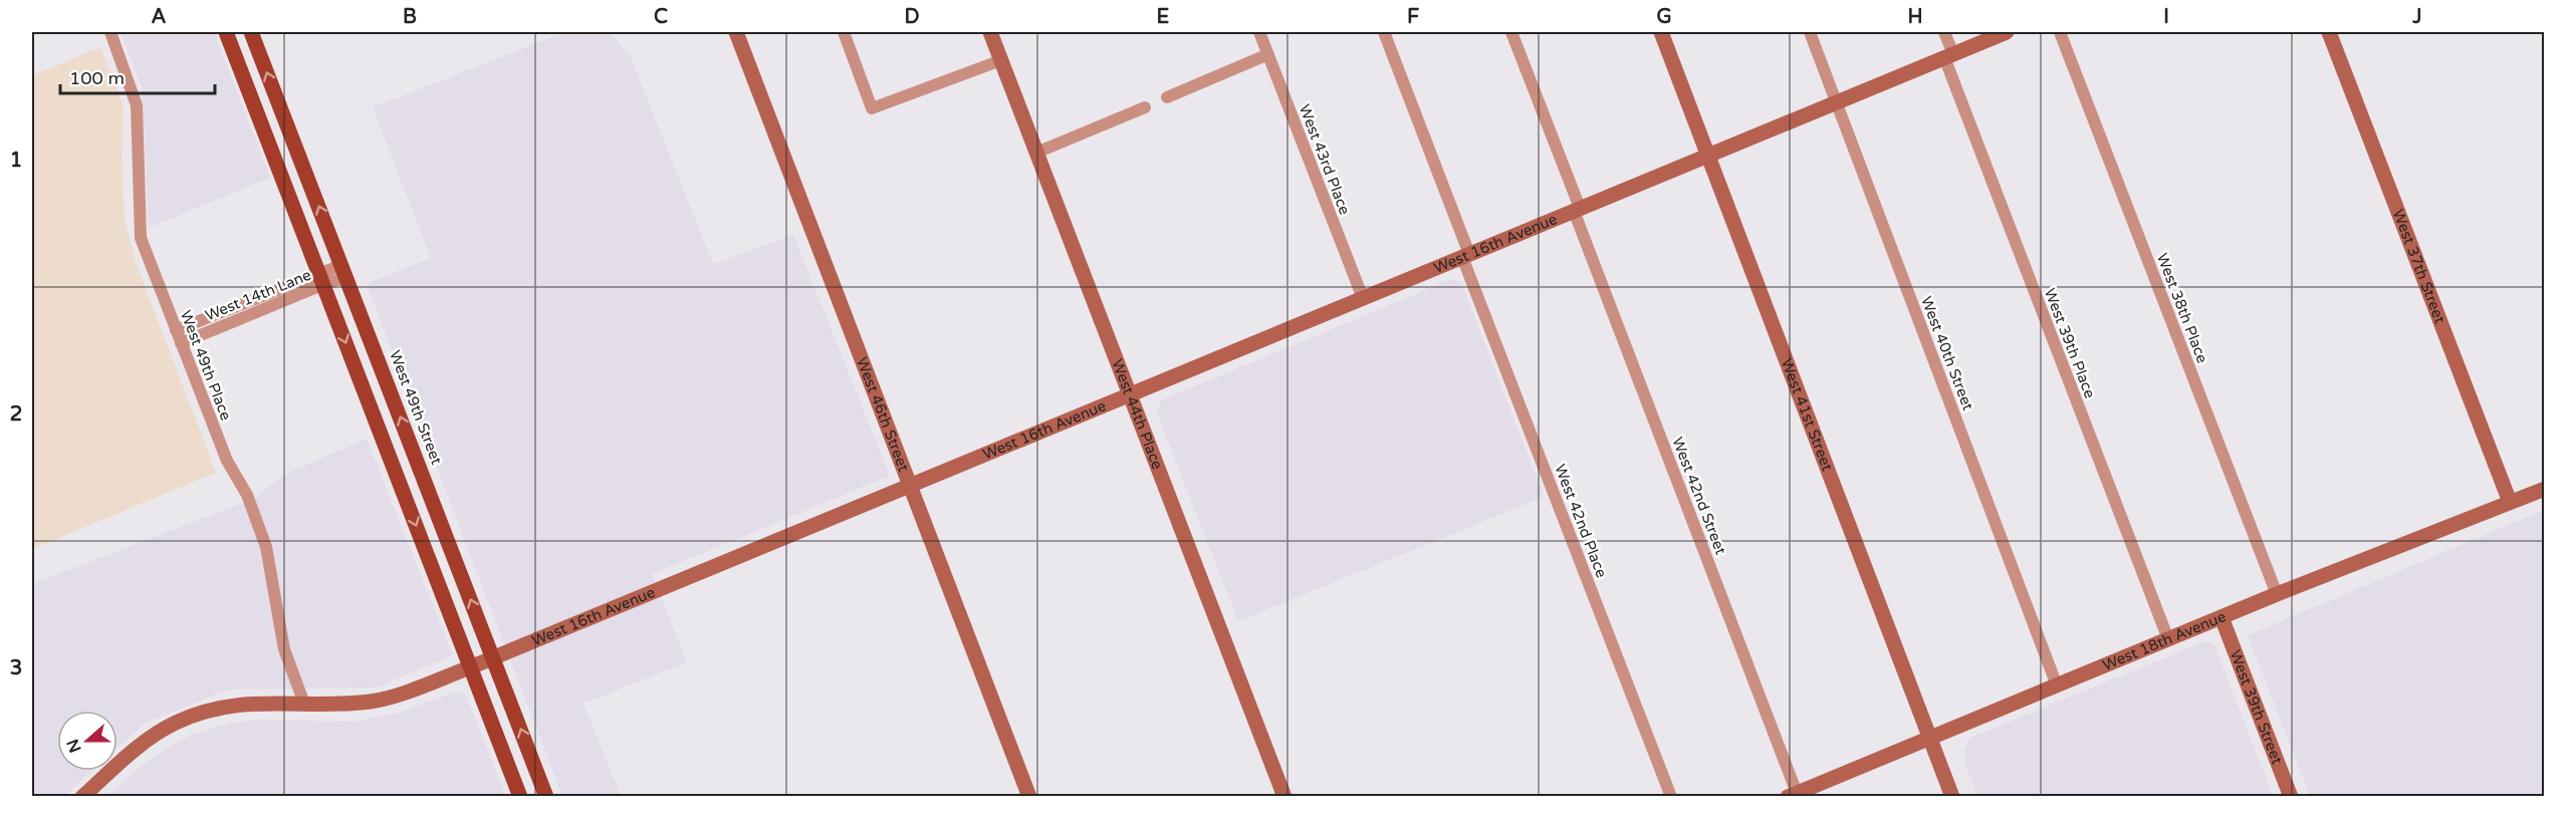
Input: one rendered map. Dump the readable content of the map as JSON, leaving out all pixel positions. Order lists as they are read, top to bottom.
{
  "streets": {
    "main road": ["West 49th Street"],
    "street": [
      "West 43rd Place",
      "West 16th Avenue",
      "West 37th Street",
      "West 14th Lane",
      "West 38th Place",
      "West 39th Place",
      "West 40th Street",
      "West 49th Place",
      "West 46th Street",
      "West 41st Street",
      "West 44th Place",
      "West 42nd Street",
      "West 42nd Place",
      "West 18th Avenue",
      "West 39th Street"
    ]
  },
  "crossings": [
    ["West 43rd Place", "West 16th Avenue"],
    ["West 16th Avenue", "West 39th Place"],
    ["West 16th Avenue", "West 40th Street"],
    ["West 16th Avenue", "West 49th Place"],
    ["West 16th Avenue", "West 49th Street"],
    ["West 16th Avenue", "West 46th Street"],
    ["West 16th Avenue", "West 41st Street"],
    ["West 16th Avenue", "West 44th Place"],
    ["West 16th Avenue", "West 42nd Street"],
    ["West 16th Avenue", "West 42nd Place"],
    ["West 37th Street", "West 18th Avenue"],
    ["West 14th Lane", "West 49th Place"],
    ["West 14th Lane", "West 49th Street"],
    ["West 38th Place", "West 18th Avenue"],
    ["West 39th Place", "West 18th Avenue"],
    ["West 40th Street", "West 18th Avenue"],
    ["West 41st Street", "West 18th Avenue"],
    ["West 42nd Street", "West 18th Avenue"],
    ["West 18th Avenue", "West 39th Street"]
  ],
  "scale_bar": "100 m",
  "north": "left",
  "grid": {
    "columns": [
      "A",
      "B",
      "C",
      "D",
      "E",
      "F",
      "G",
      "H",
      "I",
      "J"
    ],
    "rows": ["1", "2", "3"]
  }
}
